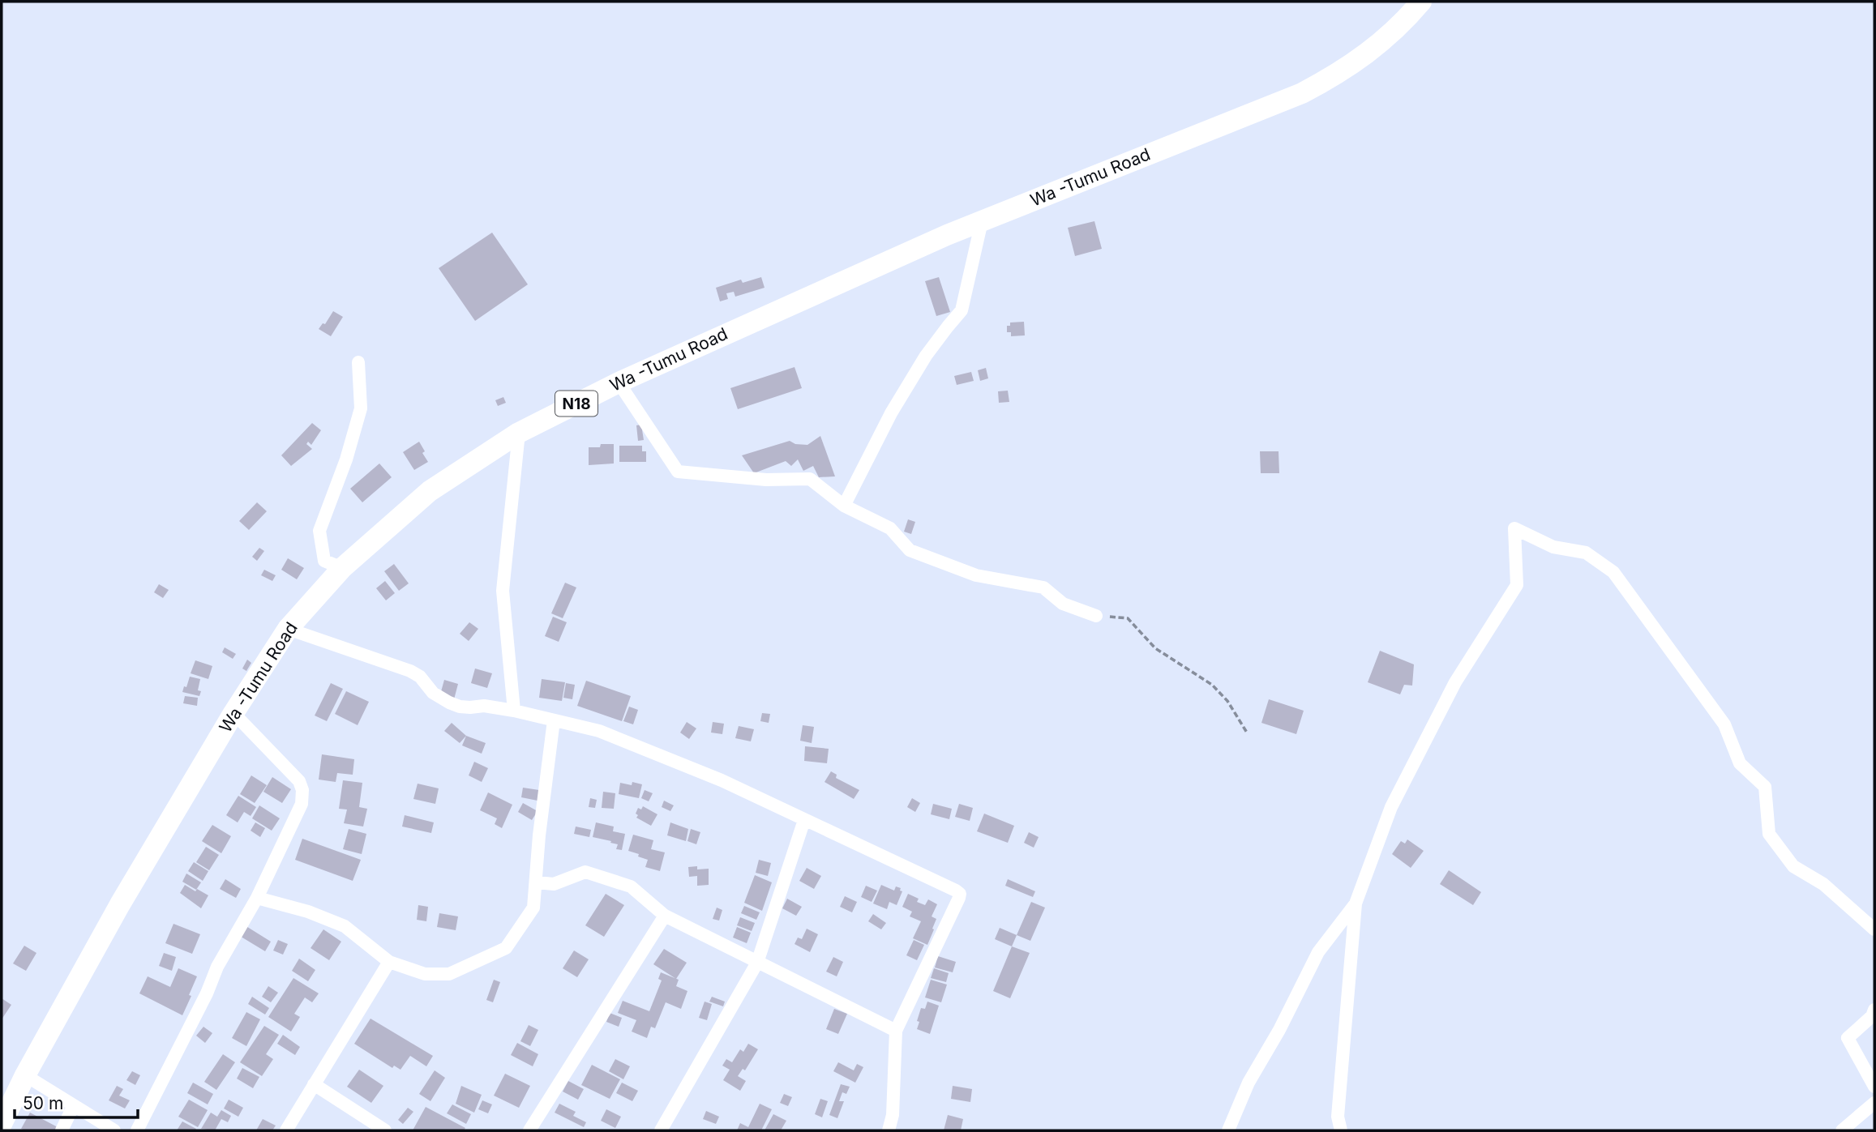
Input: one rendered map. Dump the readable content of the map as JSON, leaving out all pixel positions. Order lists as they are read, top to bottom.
{
  "streets": {
    "highway": ["Wa -Tumu Road", "N18"]
  },
  "scale_bar": "50 m"
}
